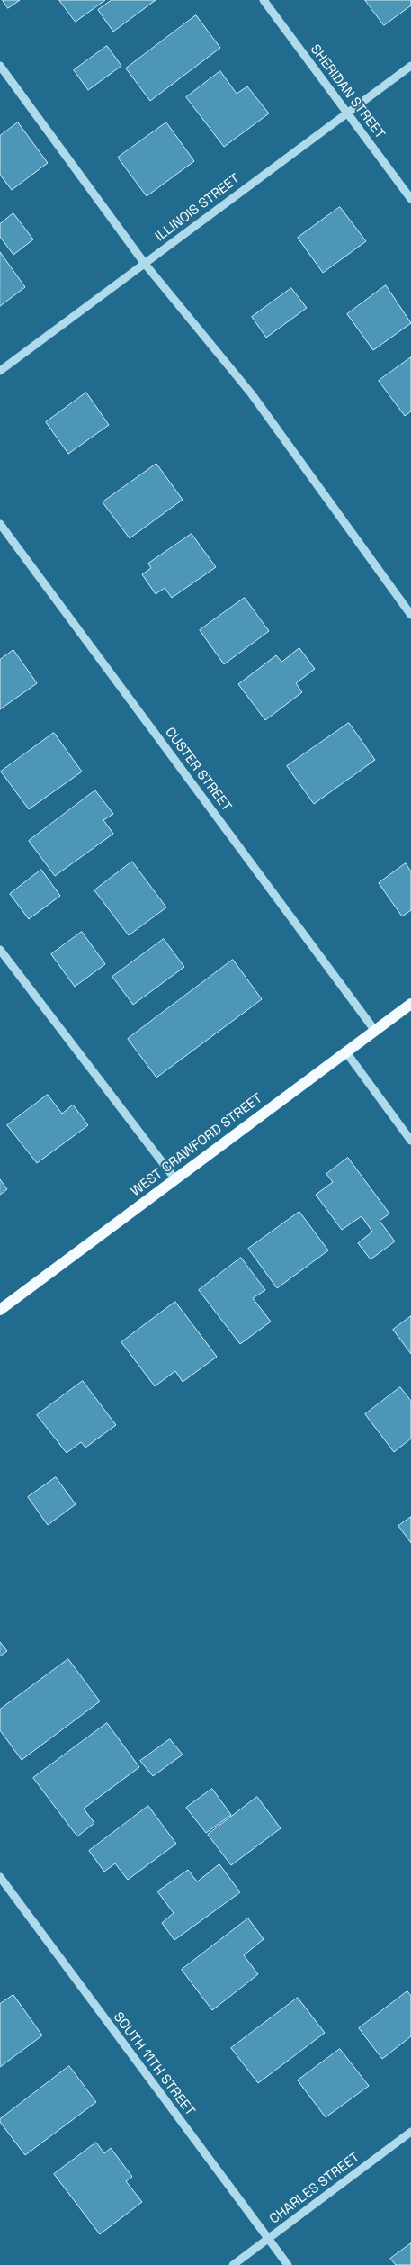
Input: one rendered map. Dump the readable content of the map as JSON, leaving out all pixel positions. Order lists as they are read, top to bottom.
{
  "streets": {
    "main road": ["WEST CRAWFORD STREET"],
    "street": [
      "SHERIDAN STREET",
      "ILLINOIS STREET",
      "CUSTER STREET",
      "SOUTH 11TH STREET",
      "CHARLES STREET"
    ]
  },
  "crossings": [
    ["SHERIDAN STREET", "ILLINOIS STREET"],
    ["CUSTER STREET", "WEST CRAWFORD STREET"],
    ["SOUTH 11TH STREET", "CHARLES STREET"]
  ]
}
